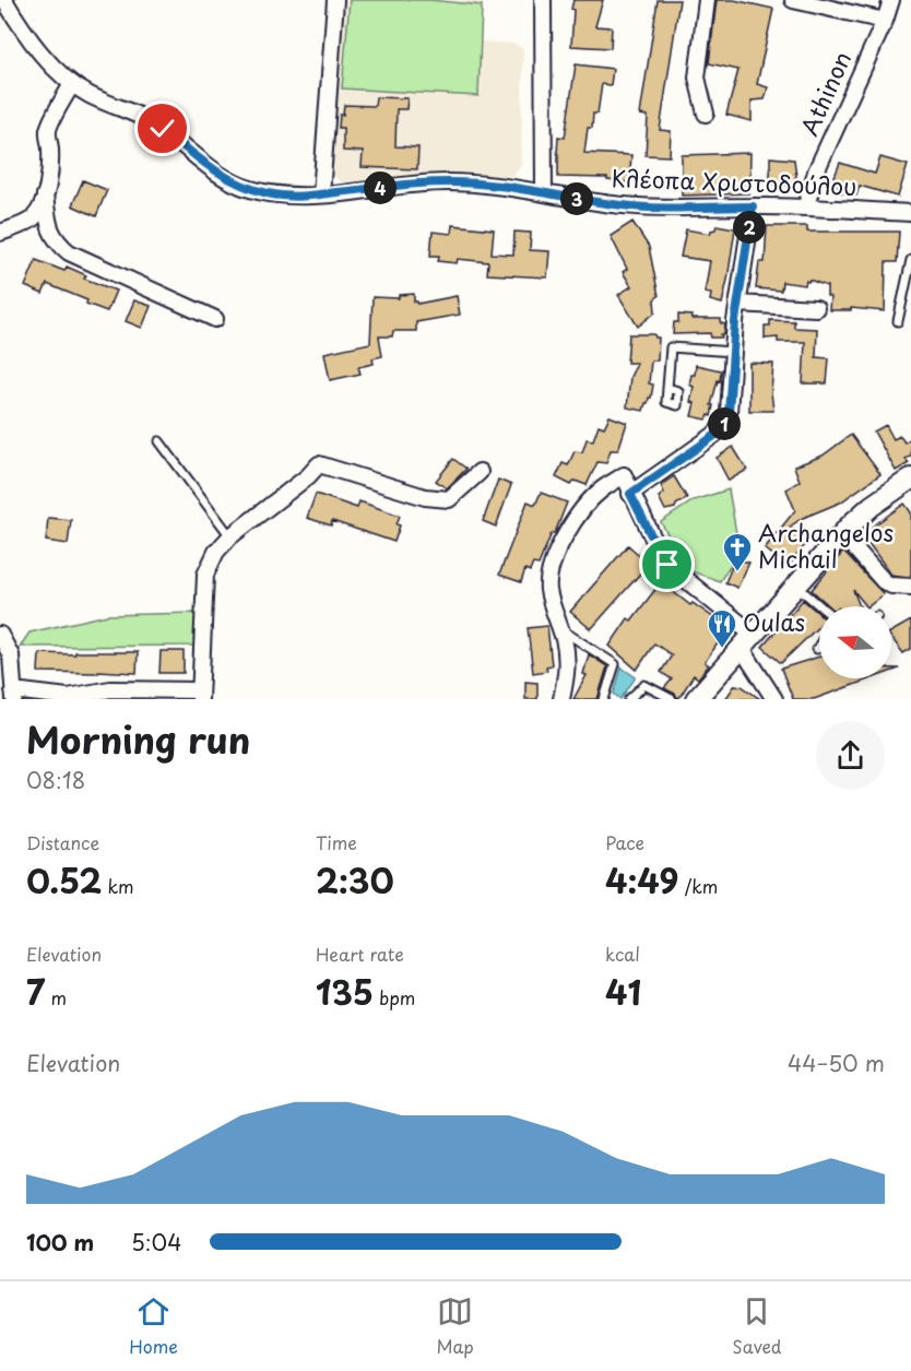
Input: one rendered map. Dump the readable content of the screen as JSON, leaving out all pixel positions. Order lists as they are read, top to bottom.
{
  "streets": {
    "street": ["Athinon", "Κλέοπα Χριστοδούλου"]
  },
  "crossings": [
    ["Athinon", "Κλέοπα Χριστοδούλου"]
  ],
  "places": {
    "church": ["Archangelos Michail"],
    "restaurant": ["Oulas"]
  },
  "north": "left",
  "page": {
    "pins": [
      "4",
      "3",
      "2",
      "1"
    ],
    "heading": ["Morning run", "08:18"],
    "stats": [
      ["Distance", "0.52 km"],
      ["Time", "2:30"],
      ["Pace", "4:49 /km"],
      ["Elevation", "7 m"],
      ["Heart rate", "135 bpm"],
      ["kcal", "41"]
    ],
    "chart": ["Elevation", "44–50 m"],
    "list": [
      {
        "name": "100 m",
        "note": "5:04"
      }
    ],
    "tabs": ["Home", "Map", "Saved"]
  }
}
